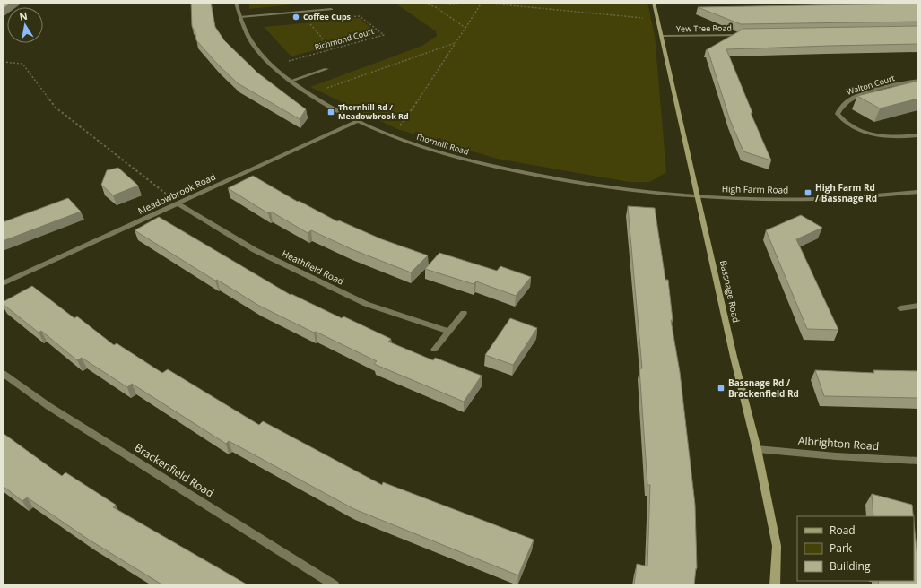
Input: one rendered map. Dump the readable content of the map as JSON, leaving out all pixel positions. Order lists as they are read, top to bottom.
{
  "streets": {
    "street": [
      "Yew Tree Road",
      "Walton Court",
      "Thornhill Road",
      "High Farm Road",
      "Meadowbrook Road",
      "Heathfield Road",
      "Bassnage Road",
      "Albrighton Road",
      "Brackenfield Road"
    ],
    "path": ["Richmond Court"]
  },
  "crossings": [
    ["Yew Tree Road", "Bassnage Road"],
    ["Richmond Court", "Thornhill Road"],
    ["Thornhill Road", "High Farm Road"],
    ["Thornhill Road", "Meadowbrook Road"],
    ["Thornhill Road", "Bassnage Road"],
    ["High Farm Road", "Bassnage Road"],
    ["Meadowbrook Road", "Heathfield Road"],
    ["Bassnage Road", "Albrighton Road"]
  ],
  "places": {
    "other": ["Coffee Cups"],
    "transit": ["Thornhill Rd / Meadowbrook Rd", "High Farm Rd / Bassnage Rd", "Bassnage Rd / Brackenfield Rd"]
  },
  "legend": ["Road", "Park", "Building"],
  "north": "top"
}
